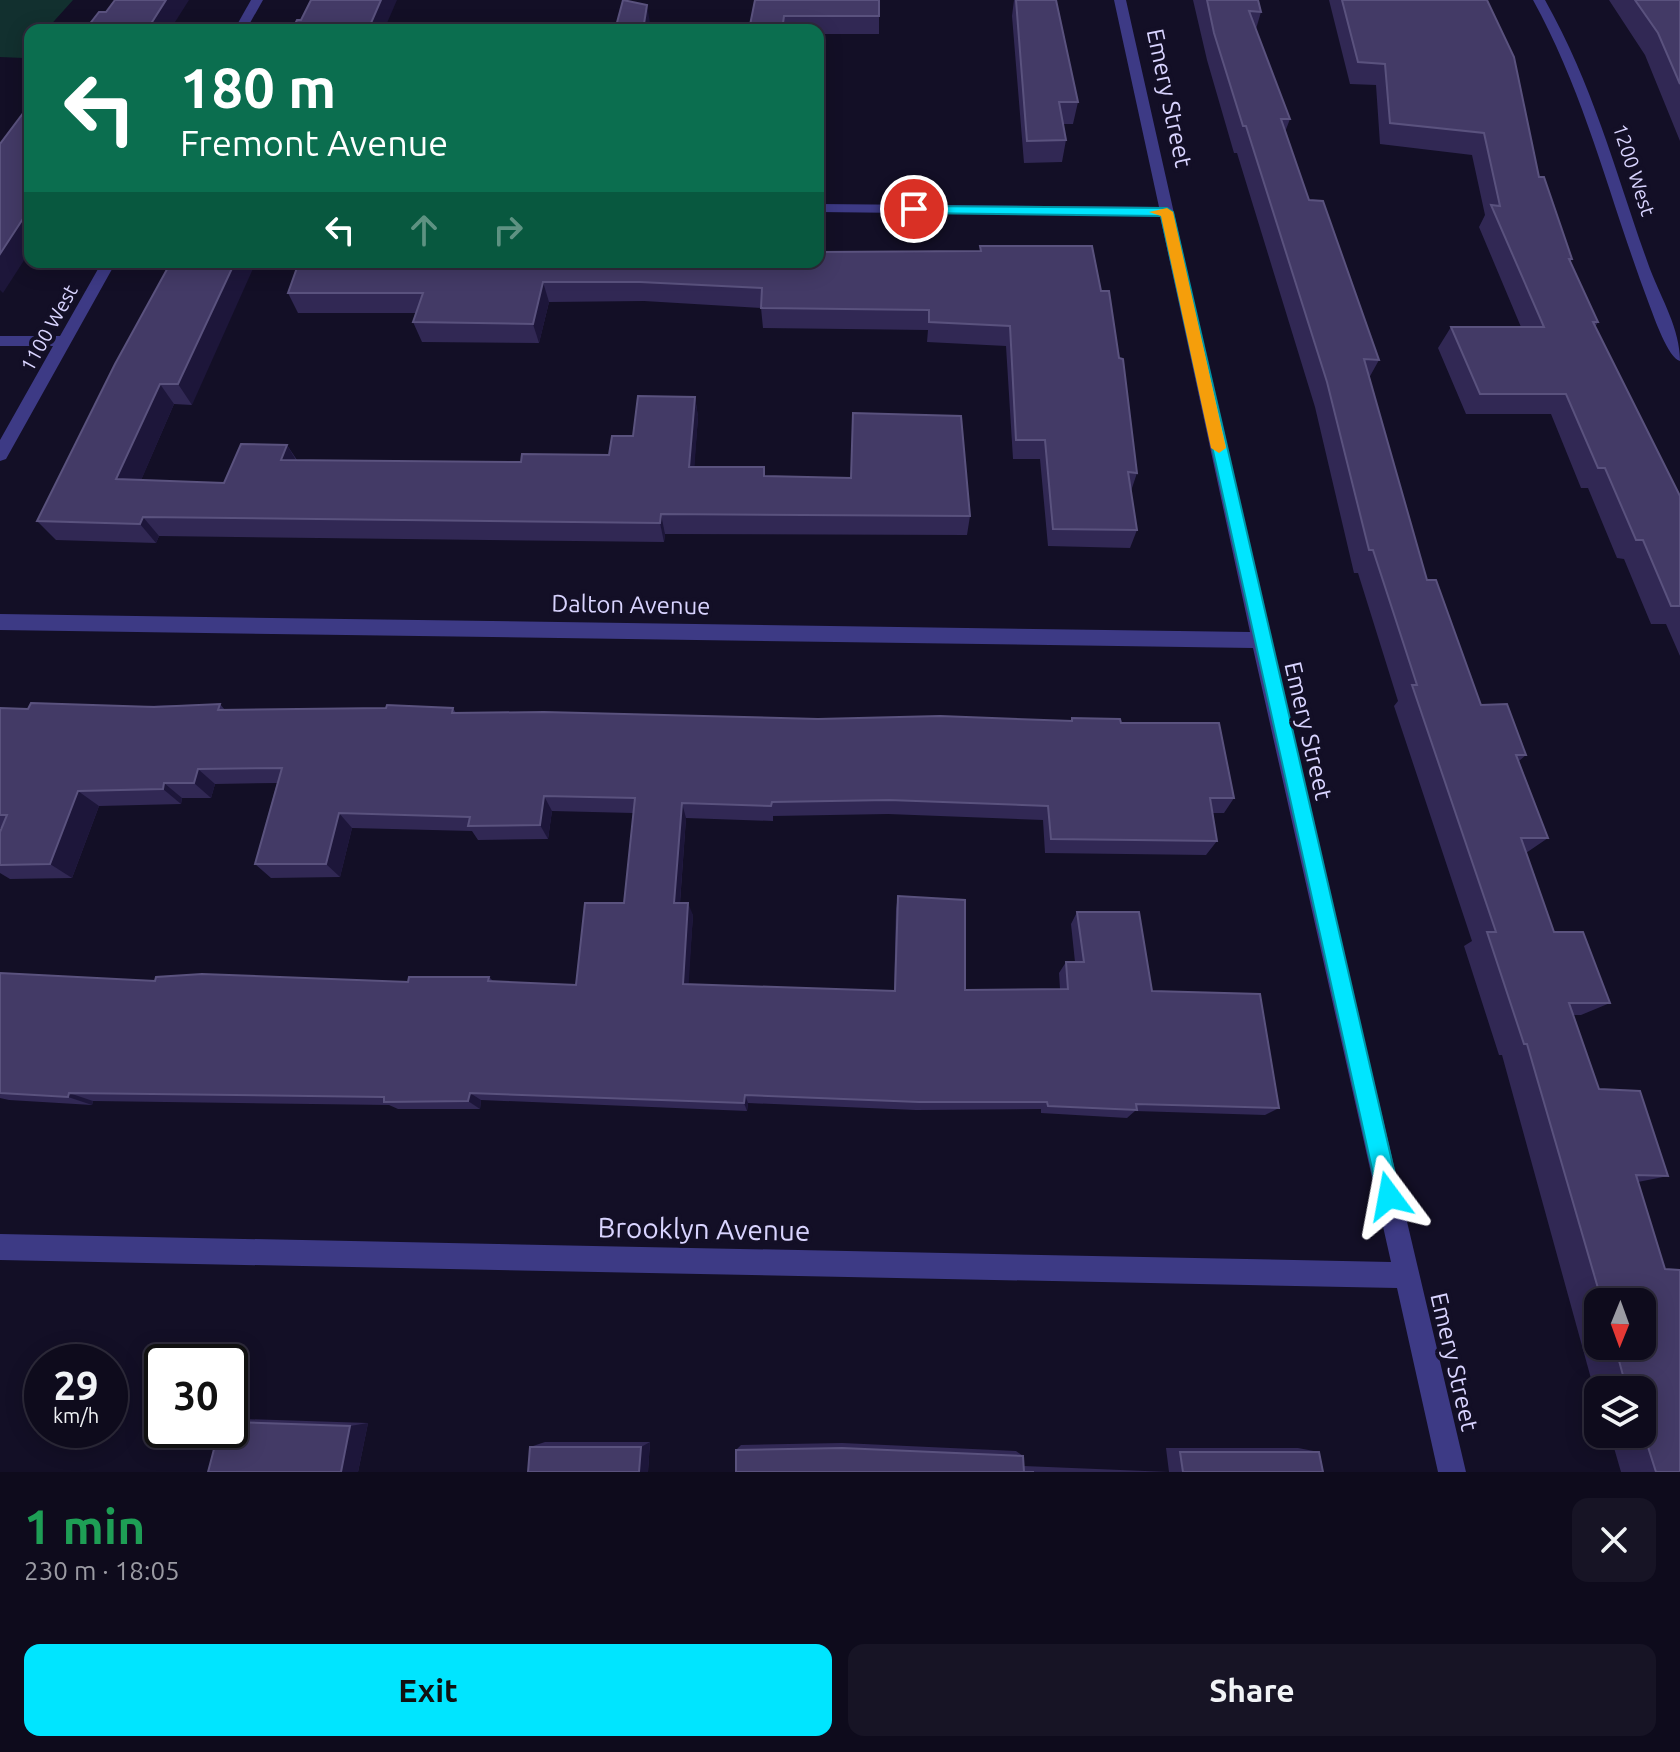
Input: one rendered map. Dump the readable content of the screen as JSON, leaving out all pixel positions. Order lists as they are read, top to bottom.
{
  "streets": {
    "street": [
      "Emery Street",
      "1200 West",
      "1100 West",
      "Dalton Avenue",
      "Brooklyn Avenue"
    ]
  },
  "crossings": [
    ["Emery Street", "Dalton Avenue"],
    ["Emery Street", "Brooklyn Avenue"]
  ],
  "north": "bottom",
  "page": {
    "turn": ["180 m", "Fremont Avenue"],
    "speed": "29 km/h",
    "limit": "30",
    "heading": ["1 min", "230 m · 18:05"],
    "buttons": ["Exit", "Share"]
  }
}
